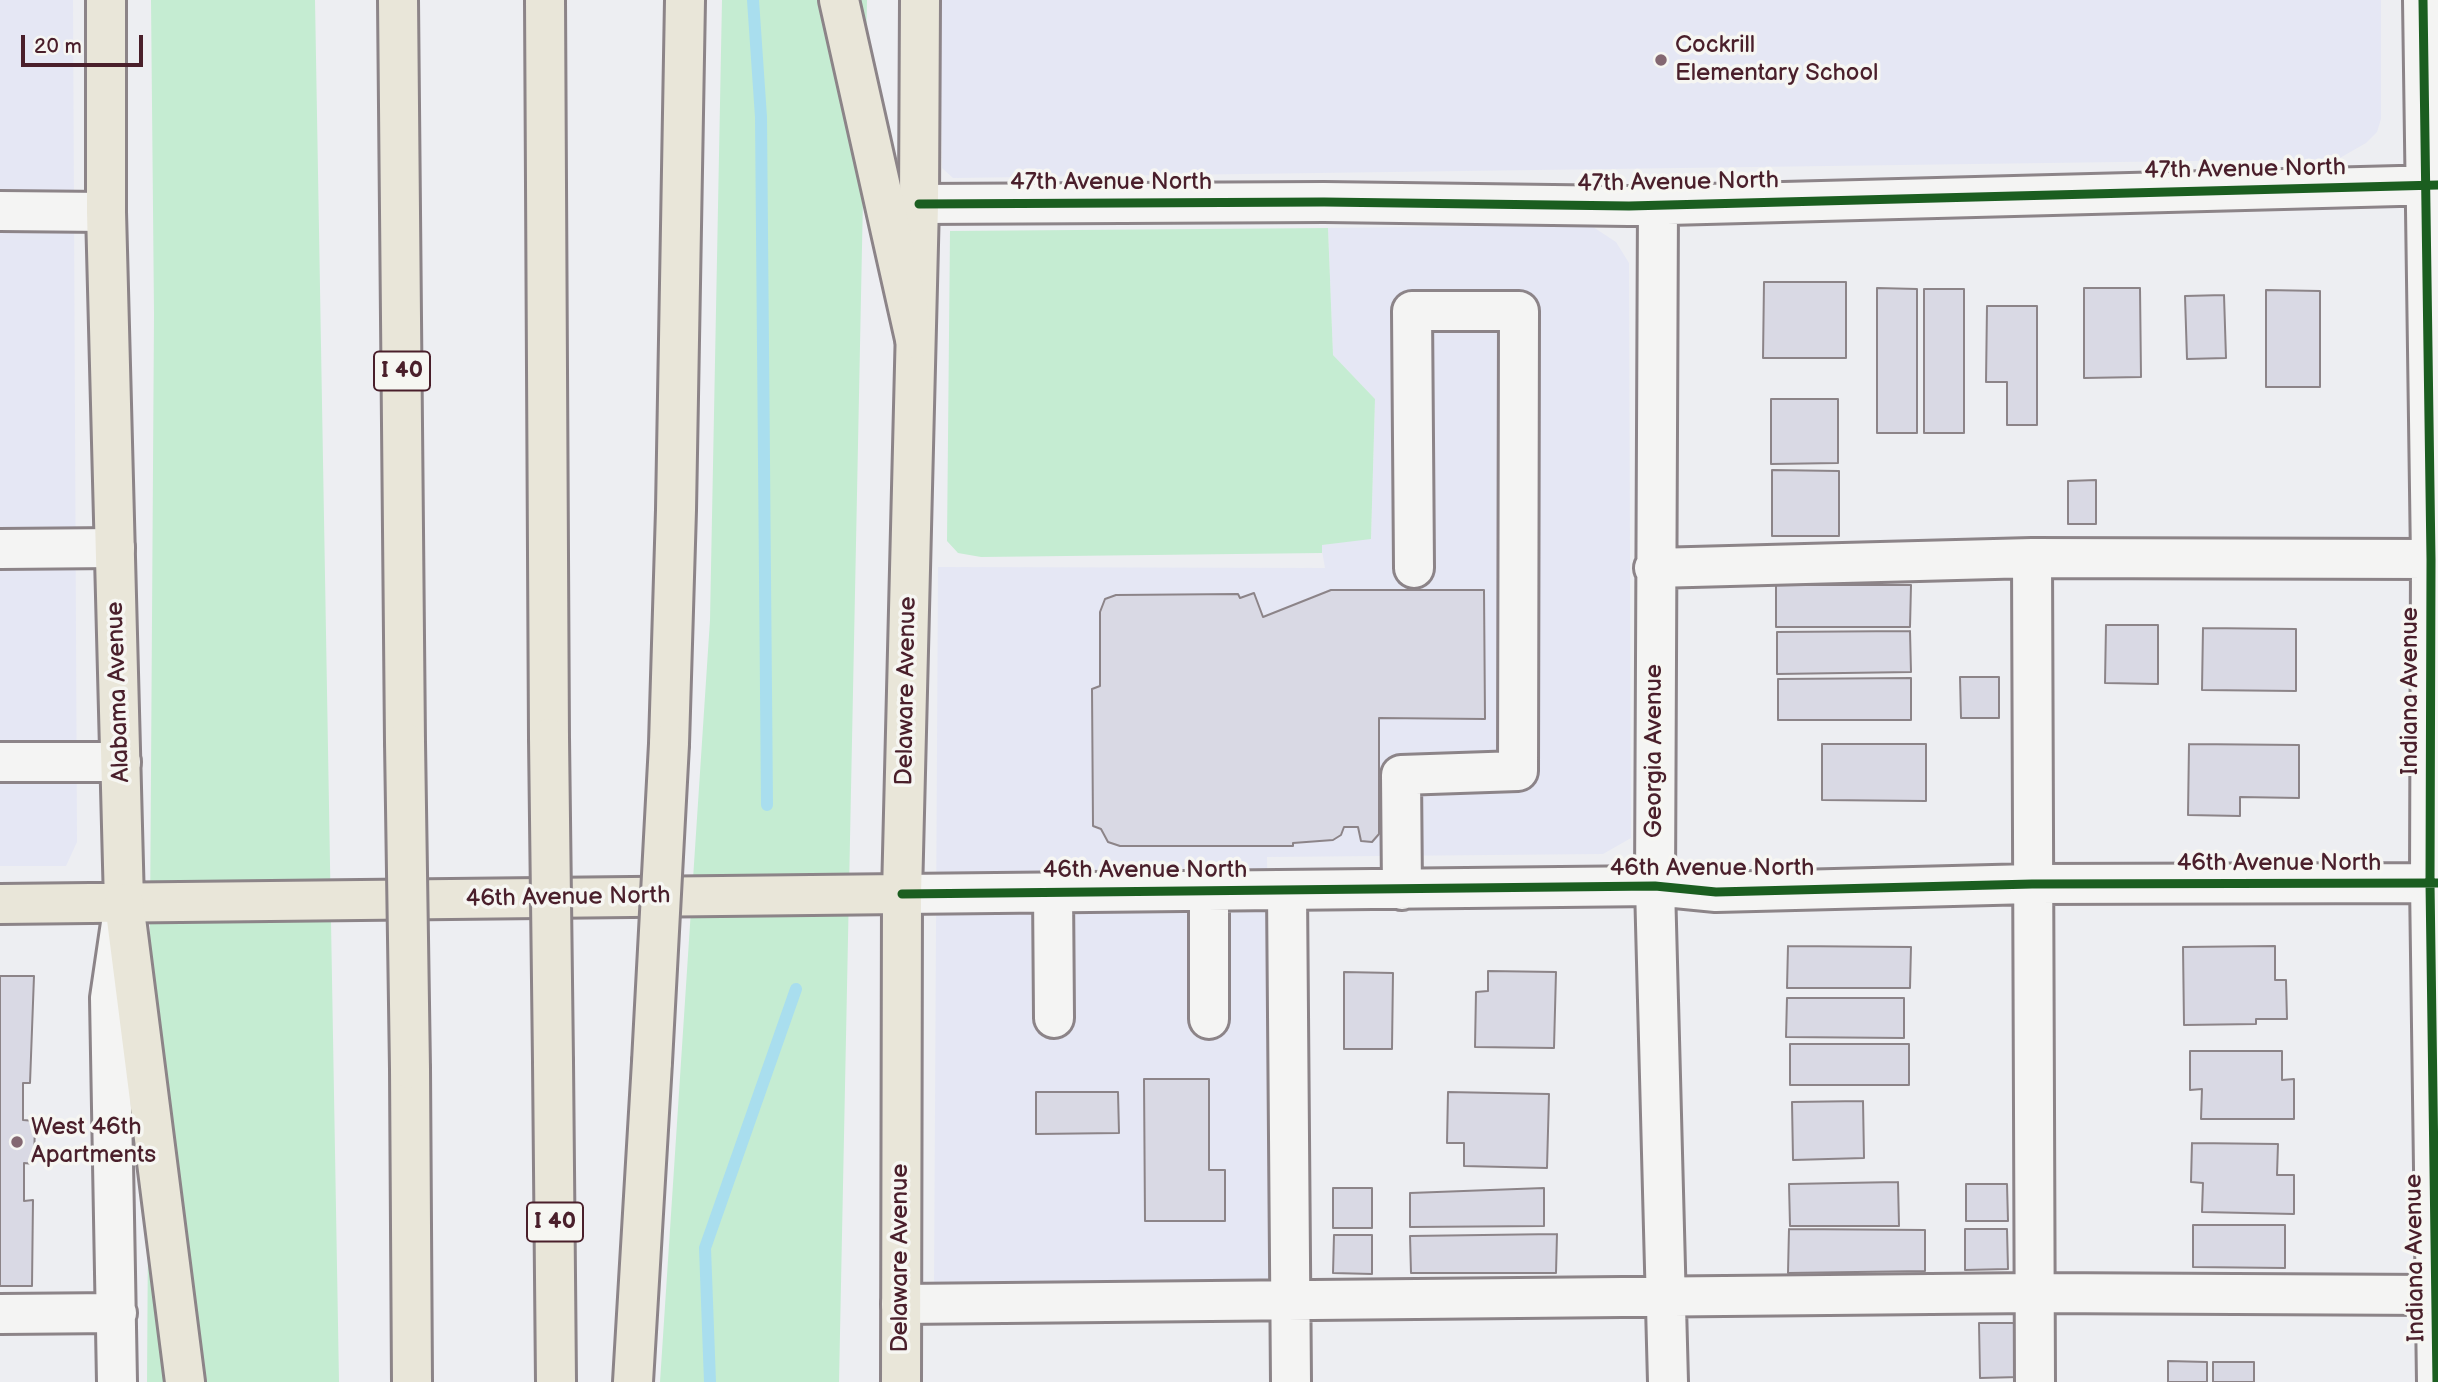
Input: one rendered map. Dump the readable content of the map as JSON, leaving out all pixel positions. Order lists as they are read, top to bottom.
{
  "streets": {
    "main road": [
      "I 40",
      "Delaware Avenue",
      "Alabama Avenue",
      "46th Avenue North"
    ],
    "street": ["47th Avenue North", "Indiana Avenue", "Georgia Avenue"]
  },
  "crossings": [
    ["47th Avenue North", "Delaware Avenue"],
    ["47th Avenue North", "Indiana Avenue"],
    ["47th Avenue North", "Georgia Avenue"],
    ["Delaware Avenue", "46th Avenue North"],
    ["Indiana Avenue", "46th Avenue North"],
    ["Alabama Avenue", "46th Avenue North"],
    ["Georgia Avenue", "46th Avenue North"]
  ],
  "places": ["Cockrill Elementary School", "West 46th Apartments"],
  "scale_bar": "20 m"
}
